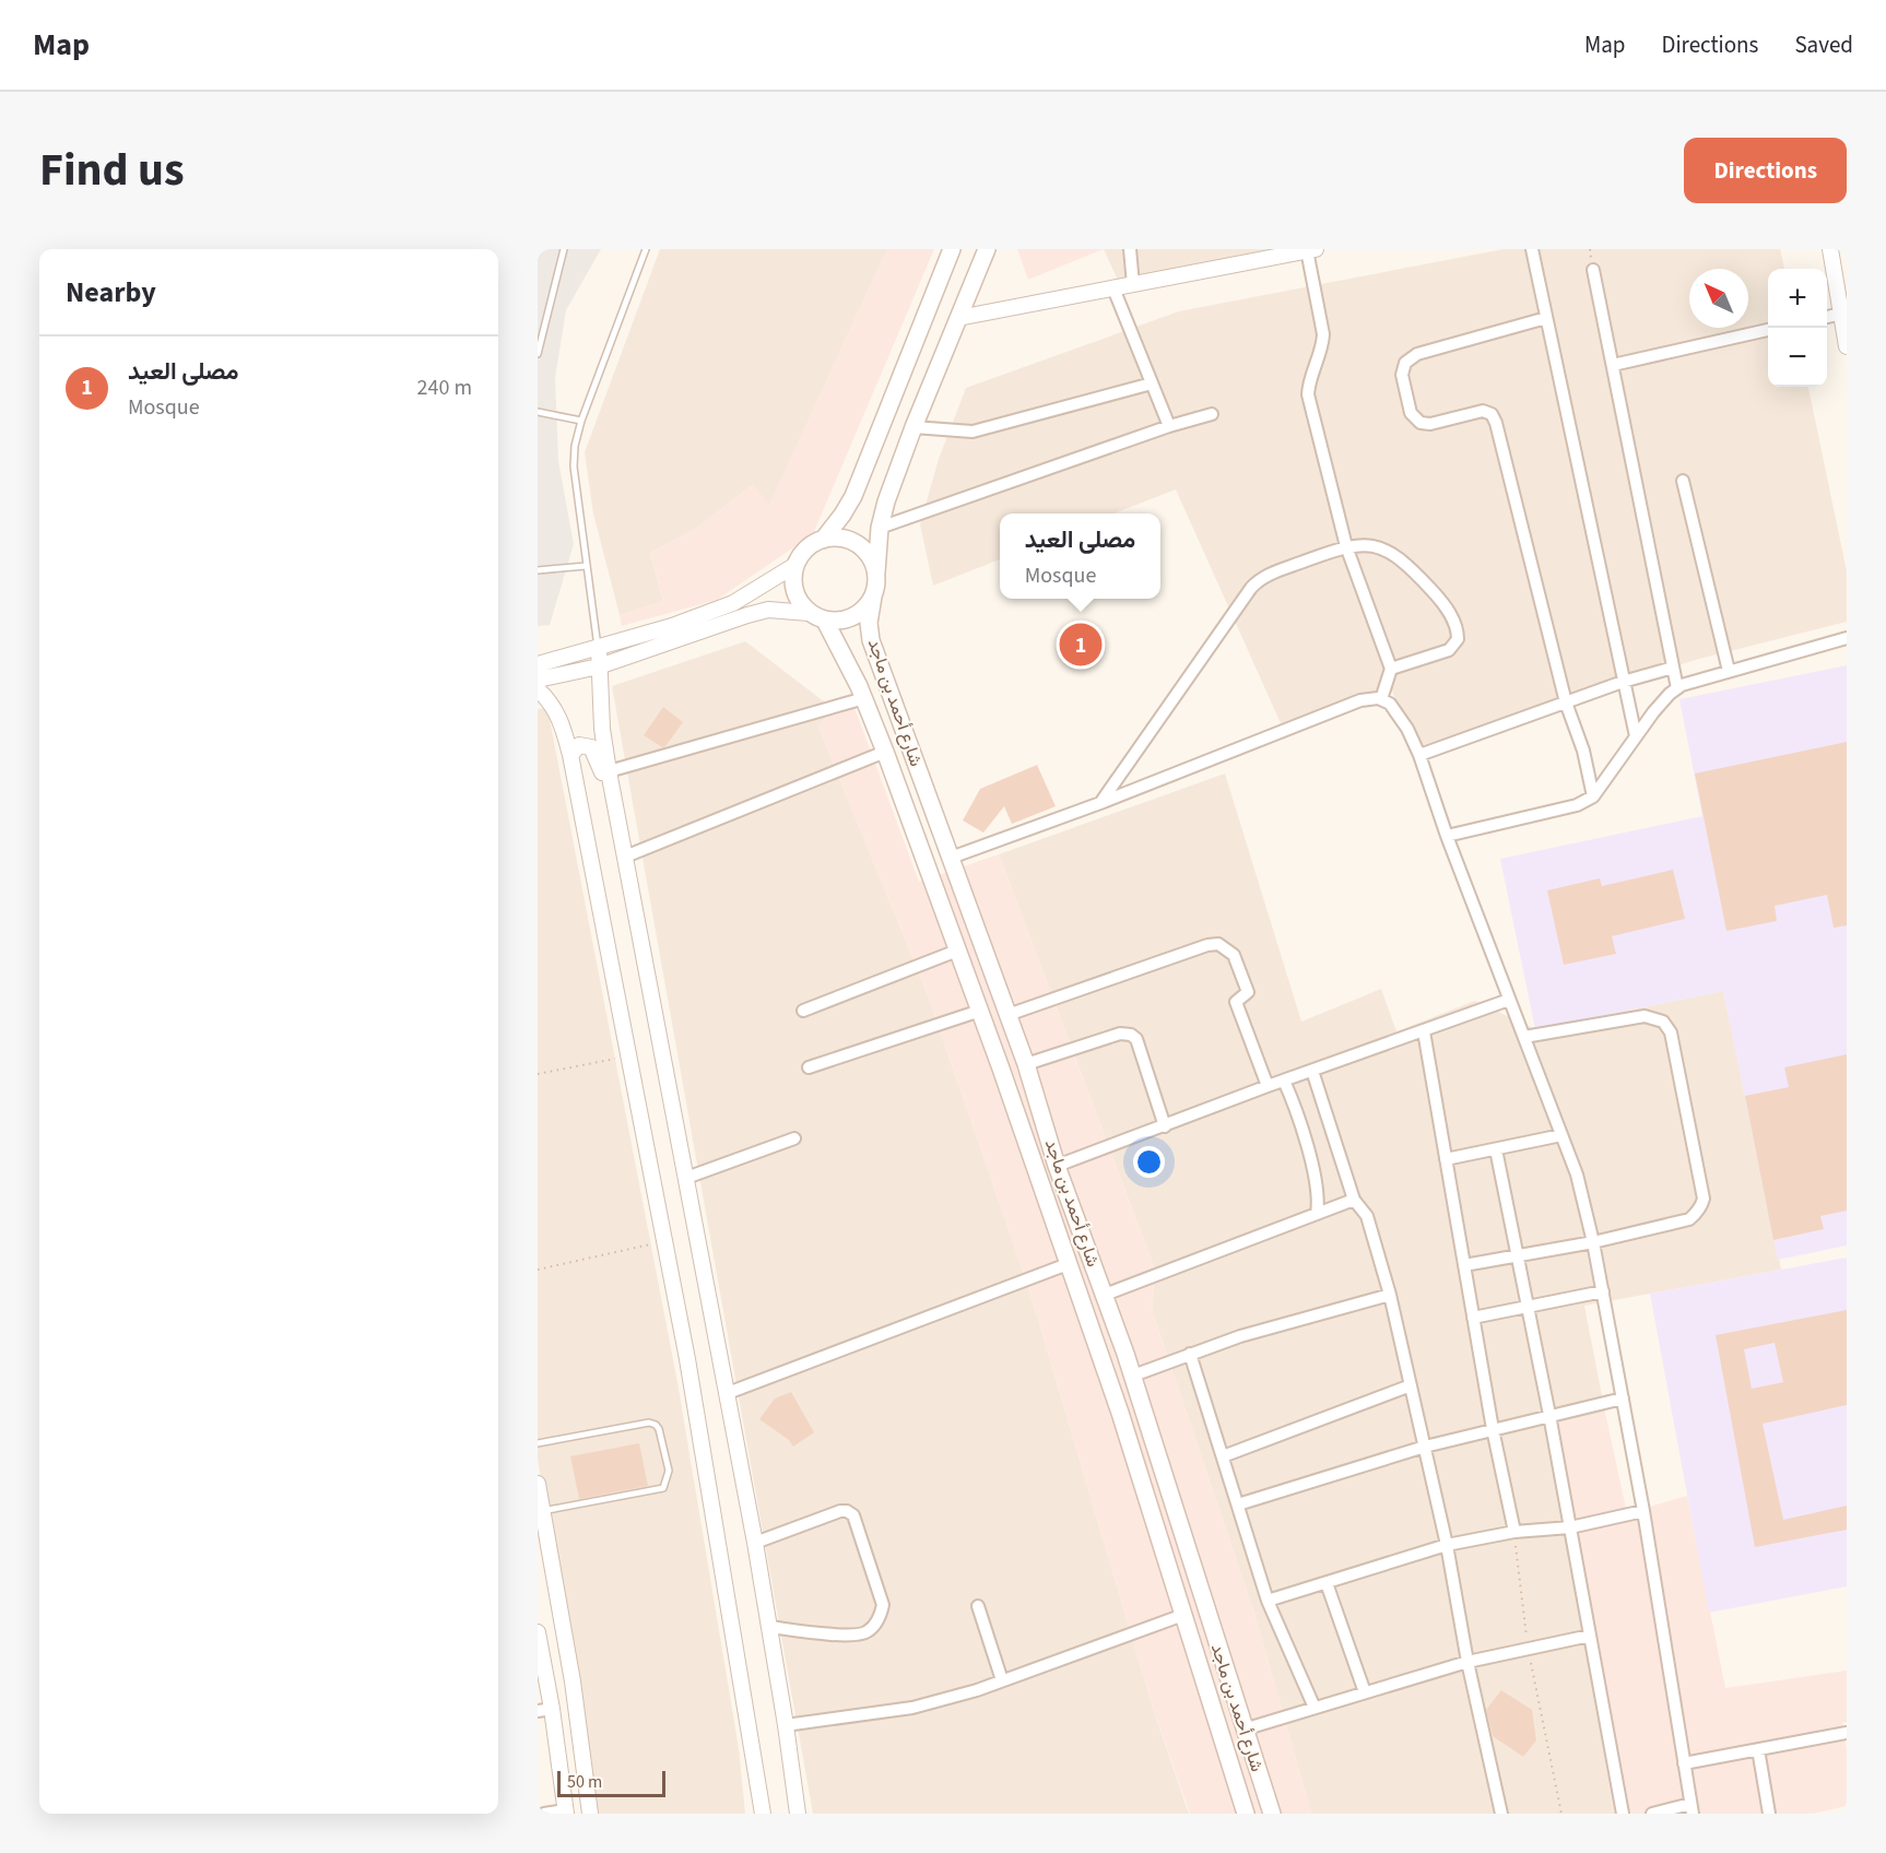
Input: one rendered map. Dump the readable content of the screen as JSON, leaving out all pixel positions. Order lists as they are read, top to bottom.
{
  "streets": {
    "main road": ["شارع أحمد بن ماجد"]
  },
  "scale_bar": "50 m",
  "north": "top left",
  "page": {
    "header": "Map",
    "nav": ["Map", "Directions", "Saved"],
    "title": "Find us",
    "buttons": "Directions",
    "heading": "Nearby",
    "map_buttons": ["+", "−"],
    "list": [
      {
        "mark": "1",
        "name": "مصلى العيد",
        "note": "Mosque",
        "value": "240 m"
      }
    ],
    "popup": ["مصلى العيد", "Mosque"],
    "pins": "1",
    "scale": "50 m"
  }
}
